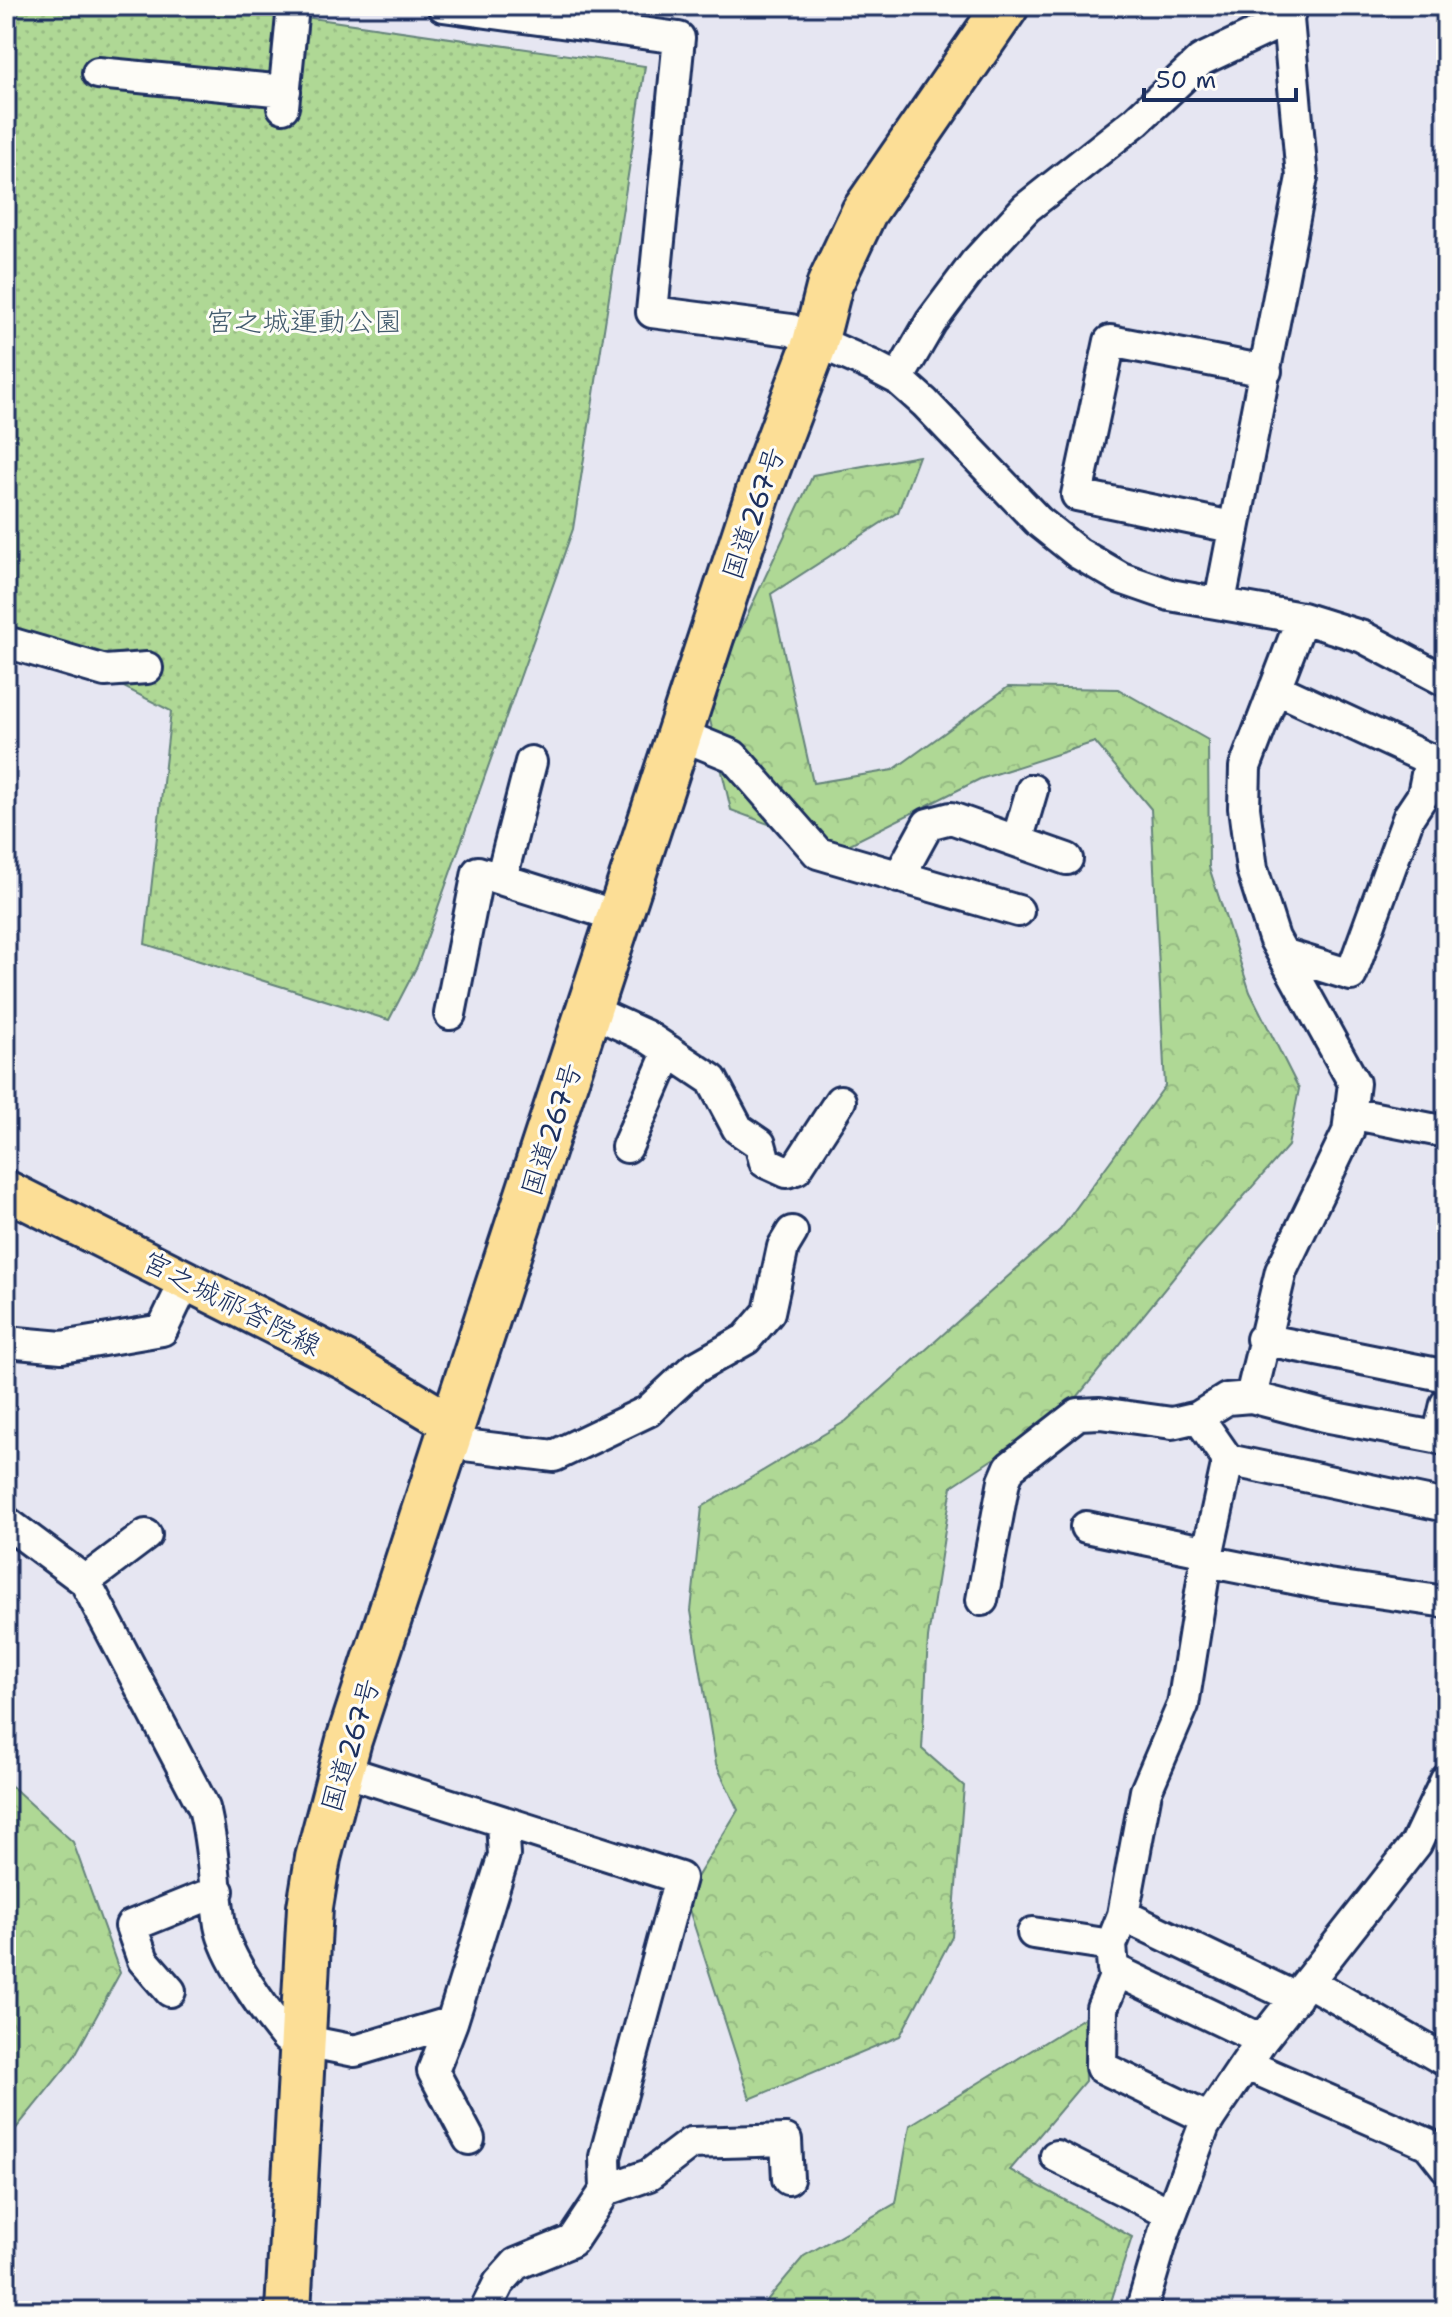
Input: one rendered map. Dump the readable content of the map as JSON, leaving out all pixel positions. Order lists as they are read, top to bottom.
{
  "streets": {
    "highway": ["国道267号"],
    "main road": ["宮之城祁答院線"]
  },
  "crossings": [
    ["国道267号", "宮之城祁答院線"]
  ],
  "parks": ["宮之城運動公園"],
  "scale_bar": "50 m"
}
